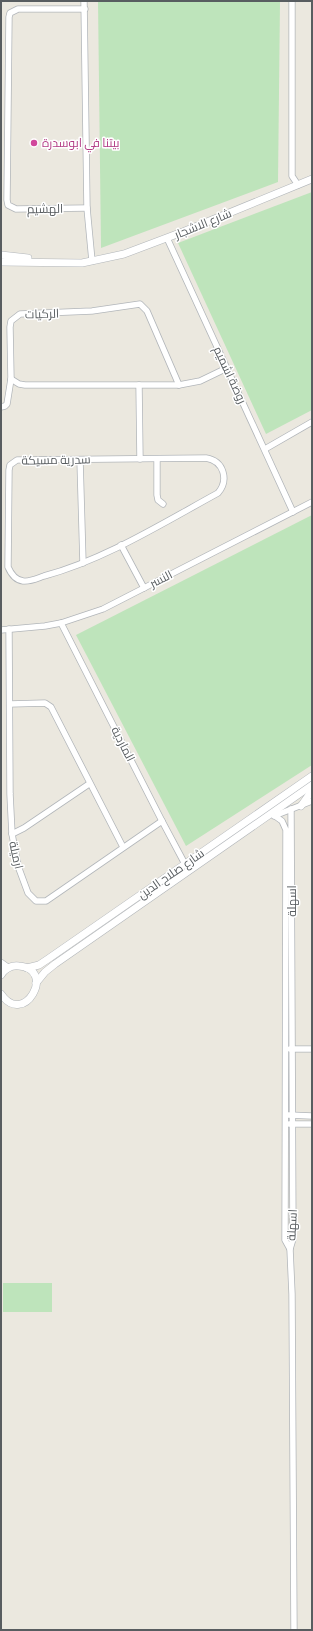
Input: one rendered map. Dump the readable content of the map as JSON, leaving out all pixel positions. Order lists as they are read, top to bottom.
{
  "streets": {
    "street": [
      "الهشيم",
      "شارع الاشجار",
      "الركيات",
      "روضة اشميم",
      "سدرية مسيكة",
      "النسر",
      "الماردية",
      "ارميلة",
      "شارع صلاح الدين",
      "اسهلة"
    ]
  },
  "crossings": [
    ["شارع الاشجار", "روضة اشميم"],
    ["روضة اشميم", "النسر"],
    ["النسر", "الماردية"],
    ["النسر", "ارميلة"],
    ["الماردية", "ارميلة"],
    ["الماردية", "شارع صلاح الدين"],
    ["شارع صلاح الدين", "اسهلة"]
  ],
  "places": ["بيتنا في ابوسدرة"]
}
